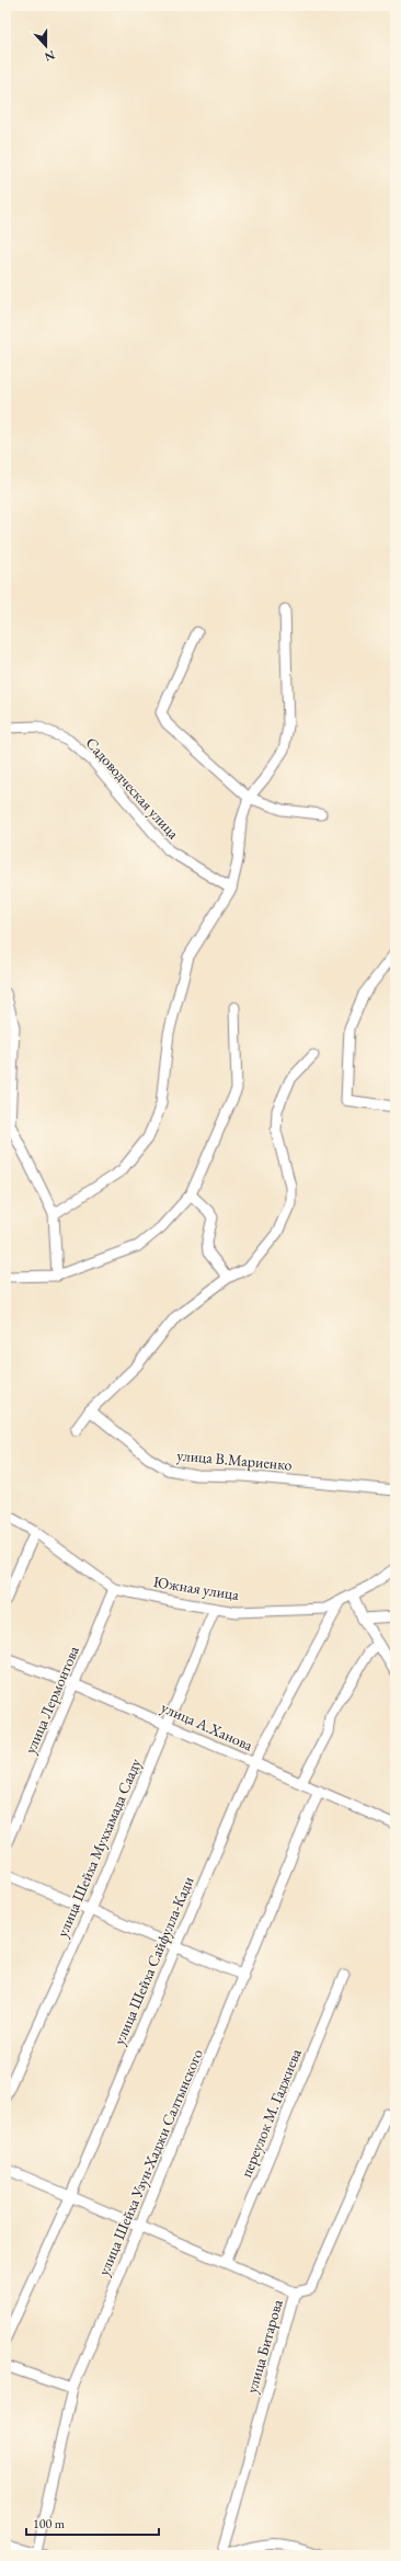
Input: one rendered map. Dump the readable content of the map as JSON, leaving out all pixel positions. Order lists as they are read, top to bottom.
{
  "streets": {
    "street": [
      "Садоводческая улица",
      "улица В.Мариенко",
      "Южная улица",
      "улица Лермонтова",
      "улица А.Ханова",
      "улица Шейха Муххамада Сааду",
      "улица Шейха Сайфулла-Кади",
      "переулок М. Гаджиева",
      "улица Шейха Узун-Хаджи Салтынского",
      "улица Битарова"
    ]
  },
  "crossings": [
    ["Южная улица", "улица Лермонтова"],
    ["Южная улица", "улица Шейха Муххамада Сааду"],
    ["Южная улица", "улица Шейха Сайфулла-Кади"],
    ["улица Лермонтова", "улица А.Ханова"],
    ["улица А.Ханова", "улица Шейха Муххамада Сааду"],
    ["улица А.Ханова", "улица Шейха Сайфулла-Кади"],
    ["улица А.Ханова", "улица Шейха Узун-Хаджи Салтынского"]
  ],
  "scale_bar": "100 m",
  "north": "bottom"
}
